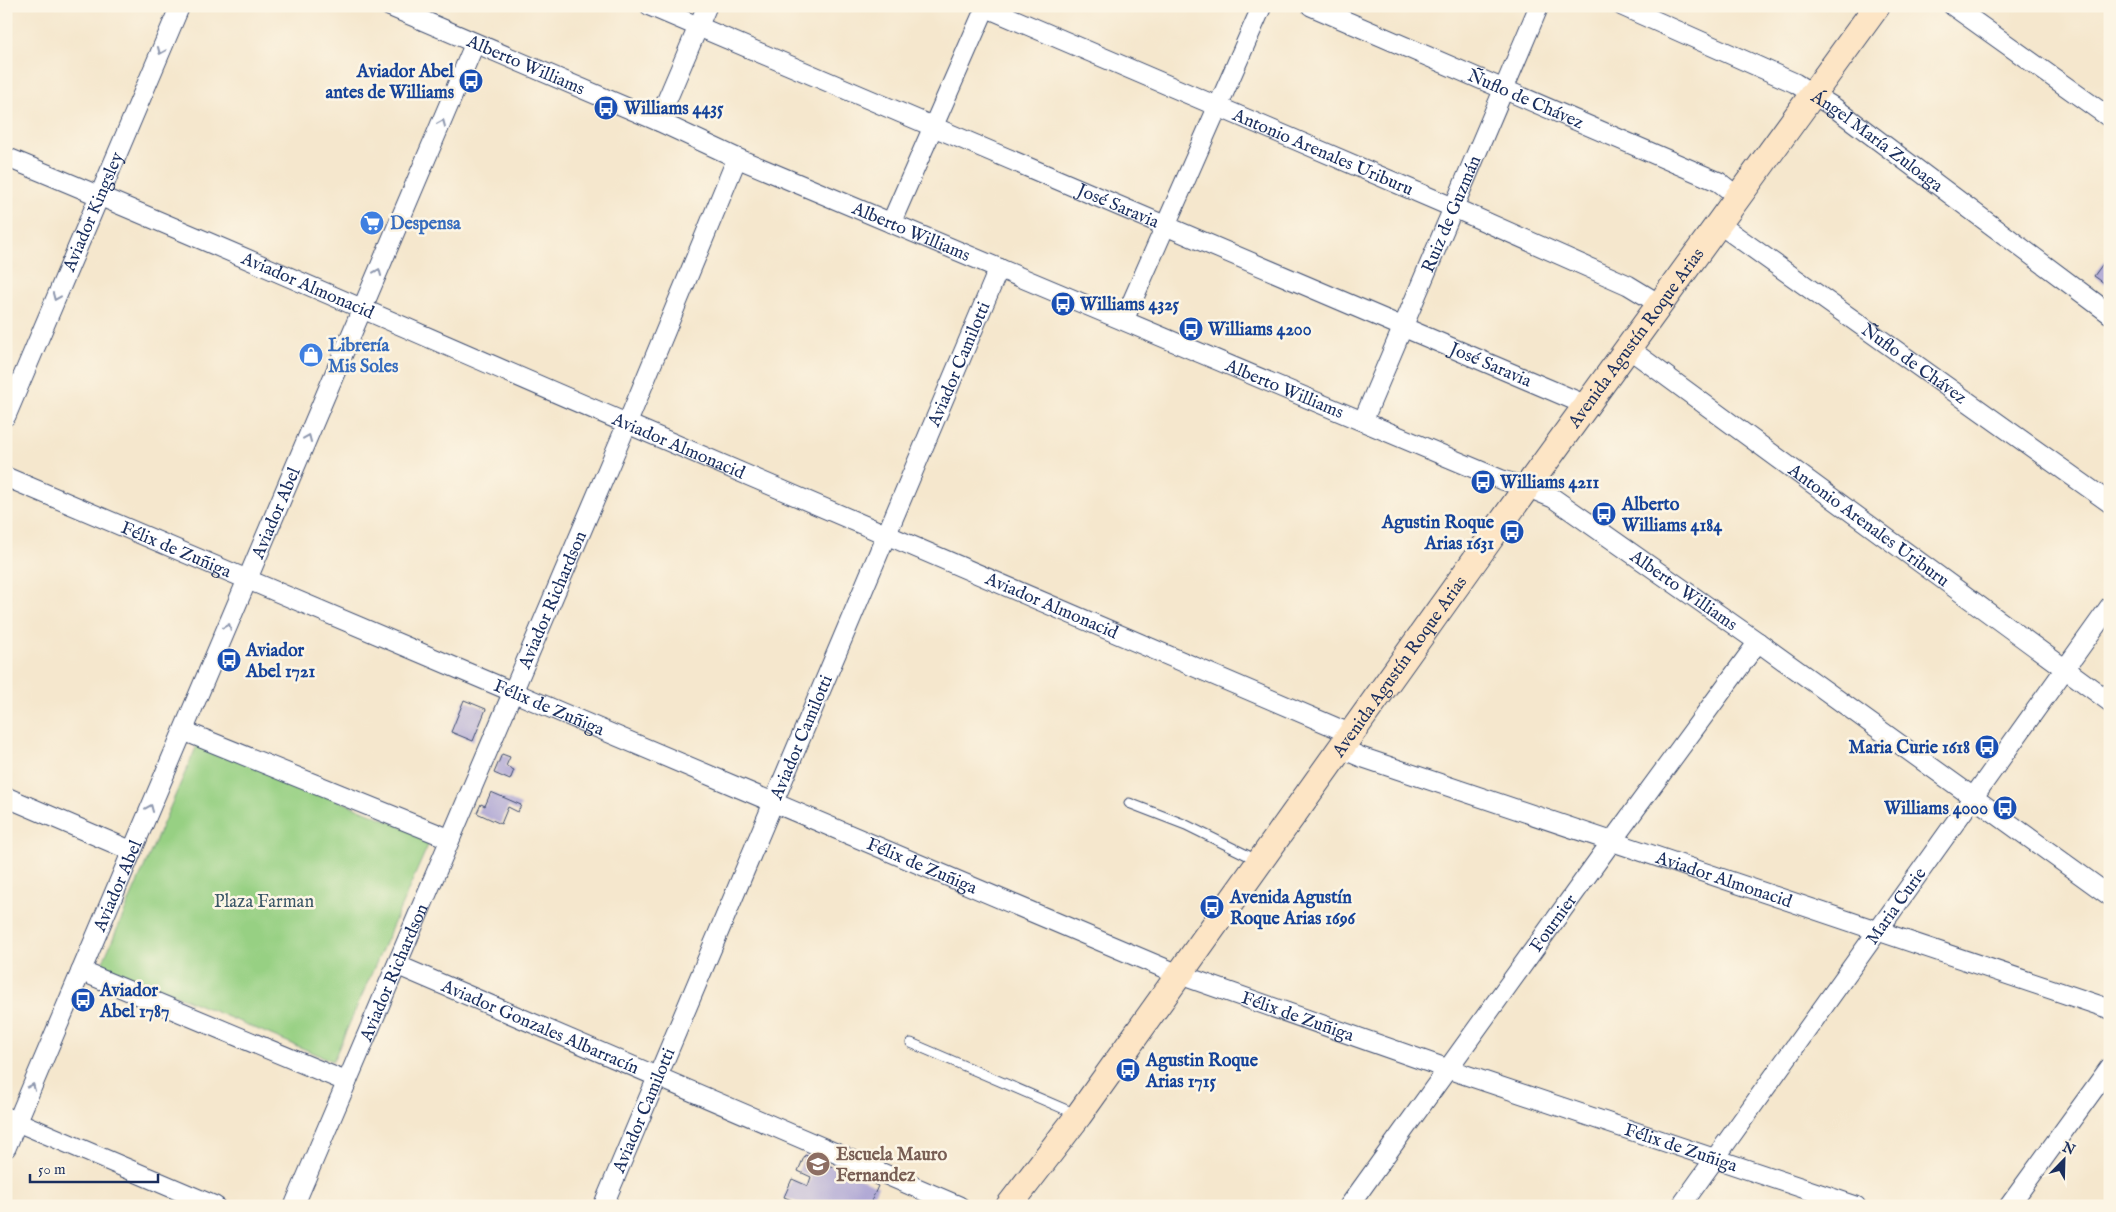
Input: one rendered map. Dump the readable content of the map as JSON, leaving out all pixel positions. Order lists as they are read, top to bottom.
{
  "streets": {
    "main road": ["Avenida Agustín Roque Arias"],
    "street": [
      "Alberto Williams",
      "Ñuflo de Chávez",
      "Ángel María Zuloaga",
      "Antonio Arenales Uriburu",
      "José Saravia",
      "Aviador Kingsley",
      "Ruiz de Guzmán",
      "Aviador Almonacid",
      "Aviador Camilotti",
      "Aviador Abel",
      "Félix de Zuñiga",
      "Aviador Richardson",
      "Maria Curie",
      "Fournier",
      "Aviador Gonzales Albarracín"
    ]
  },
  "crossings": [
    ["Alberto Williams", "Ruiz de Guzmán"],
    ["Alberto Williams", "Avenida Agustín Roque Arias"],
    ["Alberto Williams", "Aviador Camilotti"],
    ["Alberto Williams", "Aviador Abel"],
    ["Alberto Williams", "Aviador Richardson"],
    ["Alberto Williams", "Maria Curie"],
    ["Alberto Williams", "Fournier"],
    ["Ñuflo de Chávez", "Ruiz de Guzmán"],
    ["Ñuflo de Chávez", "Avenida Agustín Roque Arias"],
    ["Ángel María Zuloaga", "Avenida Agustín Roque Arias"],
    ["Antonio Arenales Uriburu", "Ruiz de Guzmán"],
    ["Antonio Arenales Uriburu", "Avenida Agustín Roque Arias"],
    ["Antonio Arenales Uriburu", "Maria Curie"],
    ["José Saravia", "Ruiz de Guzmán"],
    ["José Saravia", "Avenida Agustín Roque Arias"],
    ["Aviador Kingsley", "Aviador Almonacid"],
    ["Aviador Almonacid", "Avenida Agustín Roque Arias"],
    ["Aviador Almonacid", "Aviador Camilotti"],
    ["Aviador Almonacid", "Aviador Abel"],
    ["Aviador Almonacid", "Aviador Richardson"],
    ["Aviador Almonacid", "Maria Curie"],
    ["Aviador Almonacid", "Fournier"],
    ["Avenida Agustín Roque Arias", "Félix de Zuñiga"],
    ["Aviador Camilotti", "Félix de Zuñiga"],
    ["Aviador Camilotti", "Aviador Gonzales Albarracín"],
    ["Aviador Abel", "Félix de Zuñiga"],
    ["Félix de Zuñiga", "Aviador Richardson"],
    ["Félix de Zuñiga", "Maria Curie"],
    ["Félix de Zuñiga", "Fournier"],
    ["Aviador Richardson", "Aviador Gonzales Albarracín"]
  ],
  "one_way": ["Aviador Kingsley", "Aviador Abel"],
  "parks": ["Plaza Farman"],
  "places": {
    "bus stop": [
      "Aviador Abel antes de Williams",
      "Williams 4435",
      "Williams 4325",
      "Williams 4200",
      "Williams 4211",
      "Alberto Williams 4184",
      "Agustin Roque Arias 1631",
      "Aviador Abel 1721",
      "Maria Curie 1618",
      "Williams 4000",
      "Avenida Agustín Roque Arias 1696",
      "Aviador Abel 1787",
      "Agustin Roque Arias 1715"
    ],
    "supermarket": ["Despensa"],
    "shop": ["Librería Mis Soles"],
    "school or university": ["Escuela Mauro Fernandez"]
  },
  "scale_bar": "50 m",
  "north": "top right"
}
